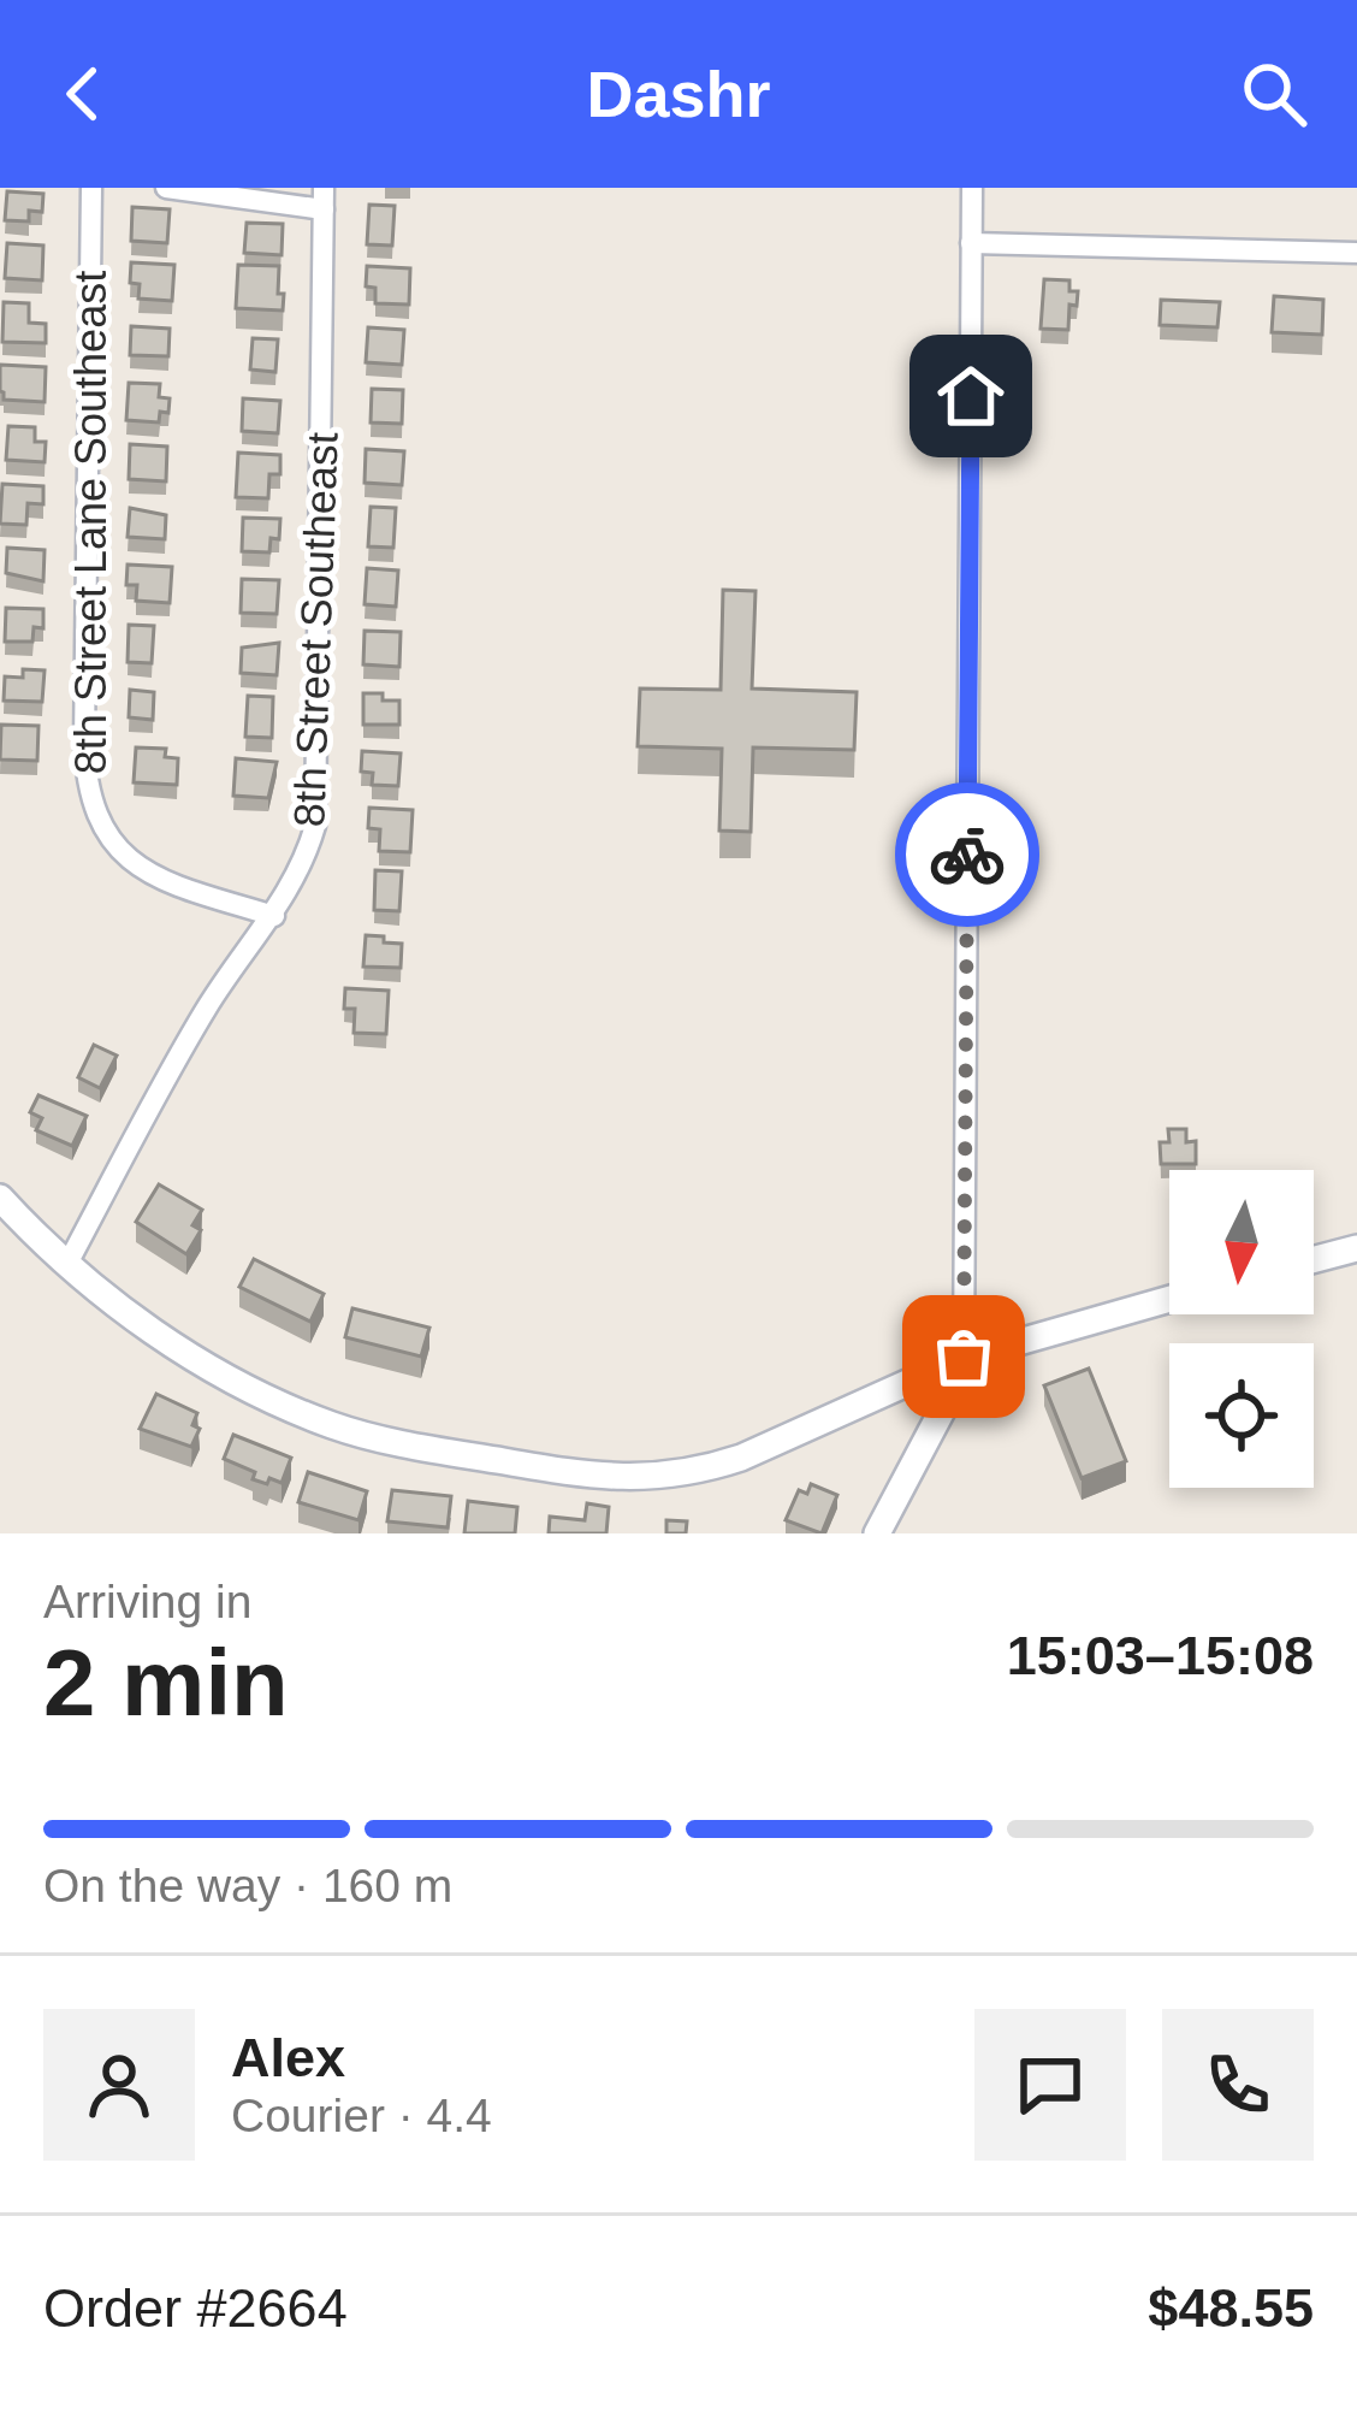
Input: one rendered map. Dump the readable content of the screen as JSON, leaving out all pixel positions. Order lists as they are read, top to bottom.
{
  "streets": {
    "street": ["8th Street Lane Southeast", "8th Street Southeast"]
  },
  "crossings": [
    ["8th Street Lane Southeast", "8th Street Southeast"]
  ],
  "north": "bottom",
  "page": {
    "header": "Dashr",
    "heading": ["2 min", "Arriving in", "15:03–15:08"],
    "panel": [
      "Alex",
      "Courier · 4.4",
      "Order #2664",
      "$48.55"
    ],
    "bar": "On the way · 160 m"
  }
}
